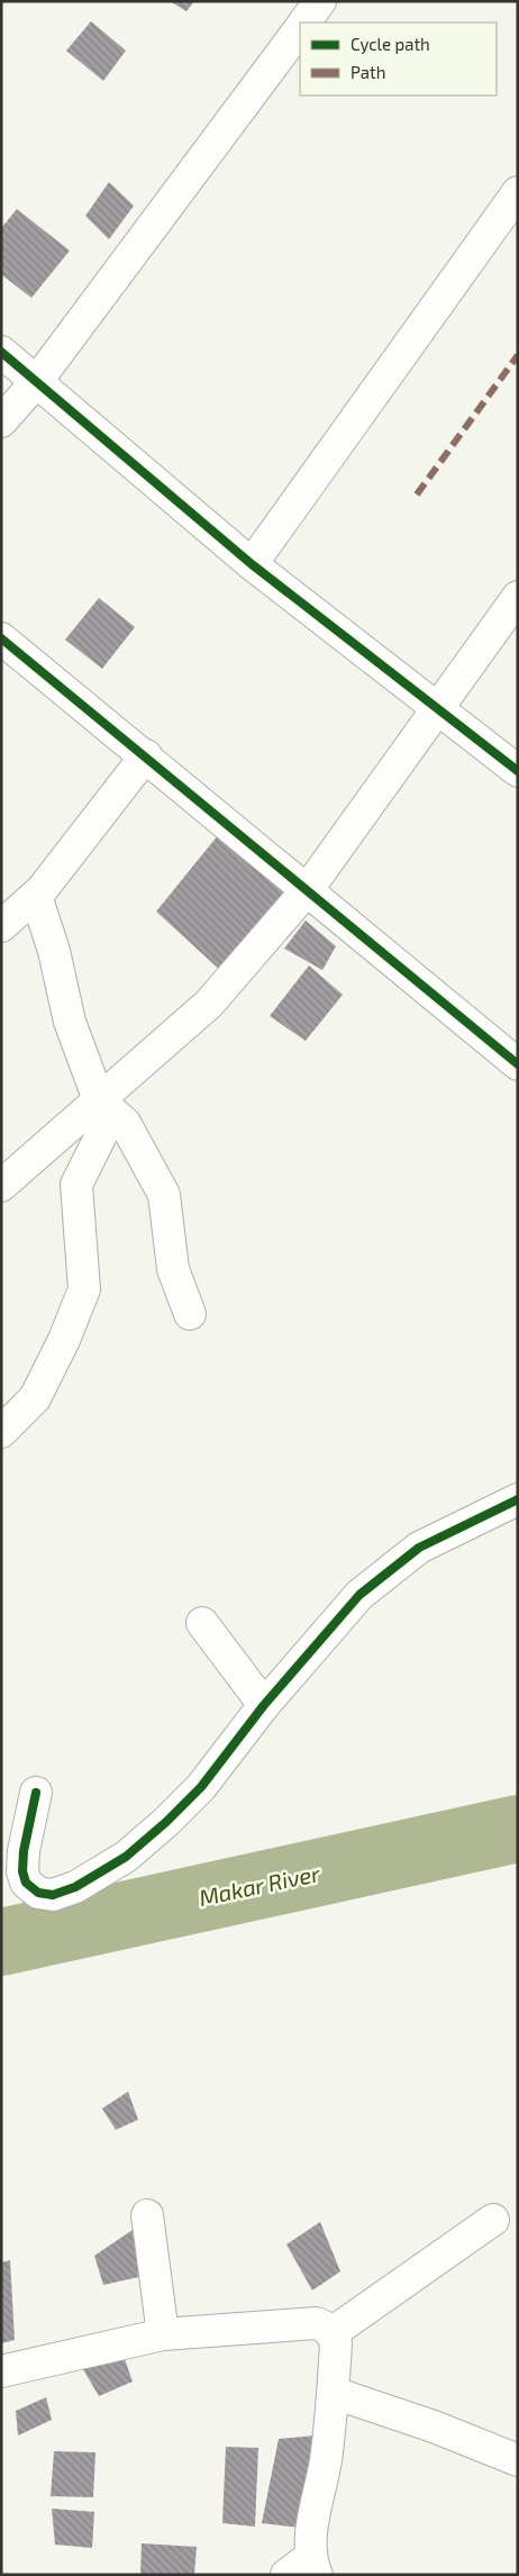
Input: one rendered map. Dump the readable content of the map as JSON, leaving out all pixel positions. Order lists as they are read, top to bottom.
{
  "water": ["Makar River"],
  "legend": ["Cycle path", "Path"]
}
